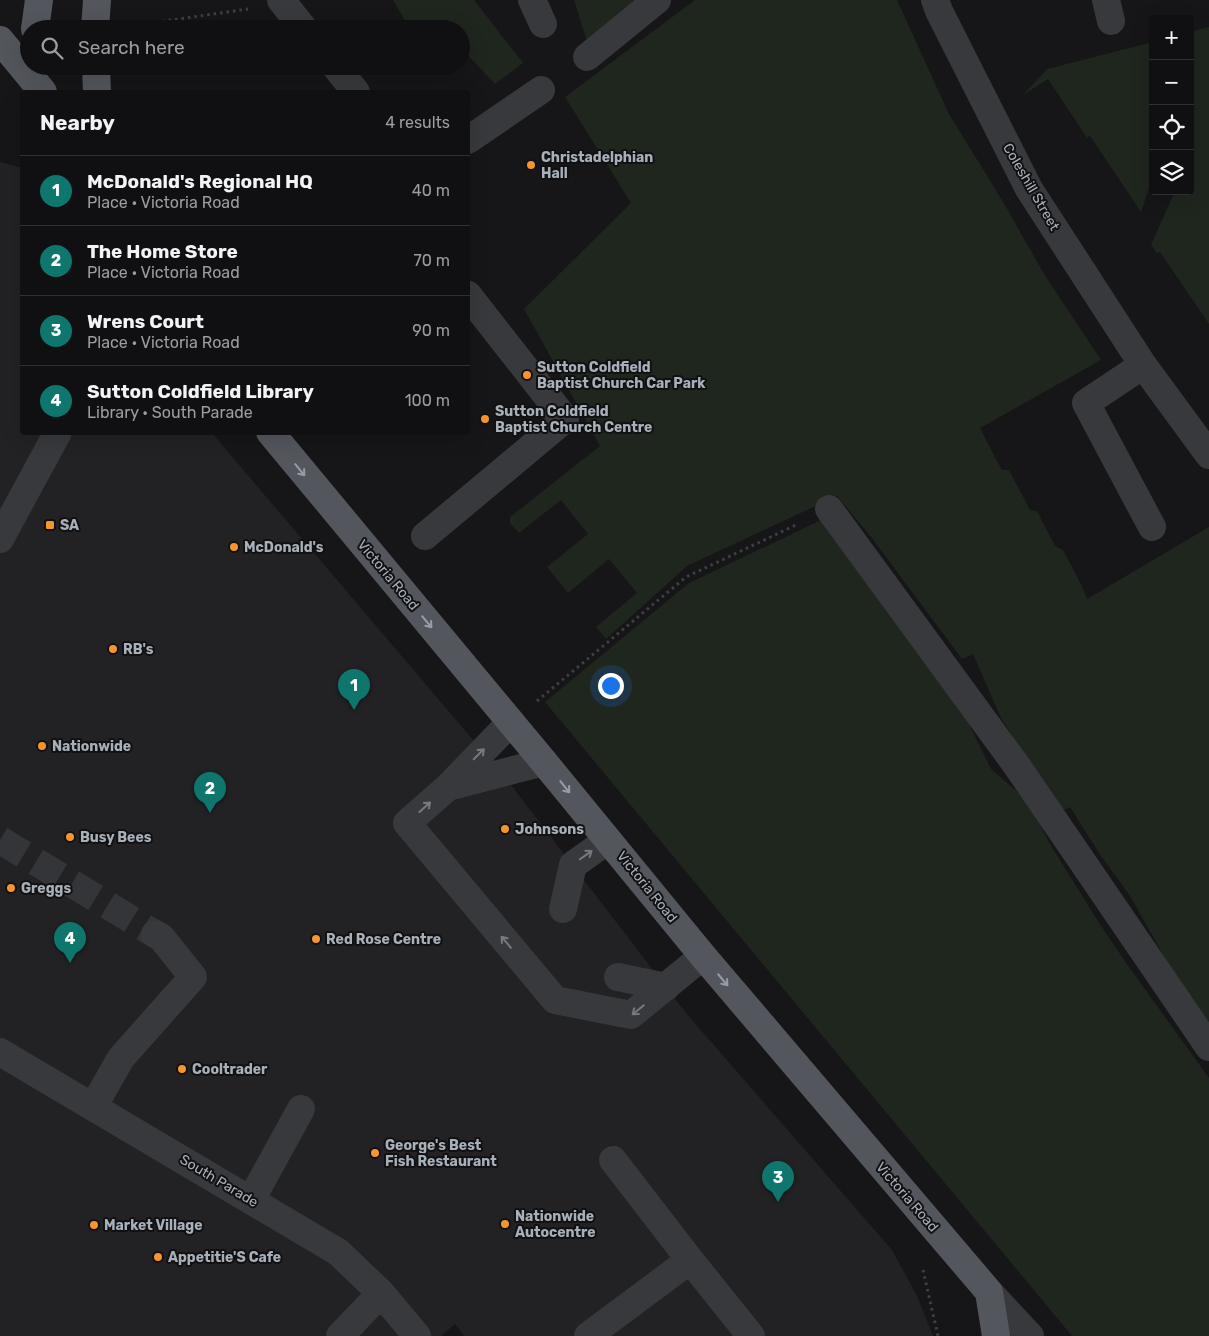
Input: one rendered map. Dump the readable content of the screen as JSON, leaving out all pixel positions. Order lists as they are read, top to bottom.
{
  "streets": {
    "main road": ["Victoria Road"],
    "street": ["Coleshill Street", "South Parade"]
  },
  "one_way": ["Victoria Road"],
  "places": {
    "other": [
      "Christadelphian Hall",
      "Sutton Coldfield Baptist Church Car Park",
      "Sutton Coldfield Baptist Church Centre",
      "McDonald's",
      "RB's",
      "Nationwide",
      "Johnsons",
      "Busy Bees",
      "Greggs",
      "Red Rose Centre",
      "Cooltrader",
      "George's Best Fish Restaurant",
      "Nationwide Autocentre",
      "Market Village",
      "Appetitie'S Cafe"
    ],
    "transit": ["SA"]
  },
  "page": {
    "map_buttons": ["+", "−"],
    "search": "Search here",
    "heading": ["Nearby", "4 results"],
    "list": [
      {
        "mark": "1",
        "name": "McDonald's Regional HQ",
        "note": "Place · Victoria Road",
        "value": "40 m"
      },
      {
        "mark": "2",
        "name": "The Home Store",
        "note": "Place · Victoria Road",
        "value": "70 m"
      },
      {
        "mark": "3",
        "name": "Wrens Court",
        "note": "Place · Victoria Road",
        "value": "90 m"
      },
      {
        "mark": "4",
        "name": "Sutton Coldfield Library",
        "note": "Library · South Parade",
        "value": "100 m"
      }
    ],
    "pins": [
      "1",
      "2",
      "4",
      "3"
    ]
  }
}
